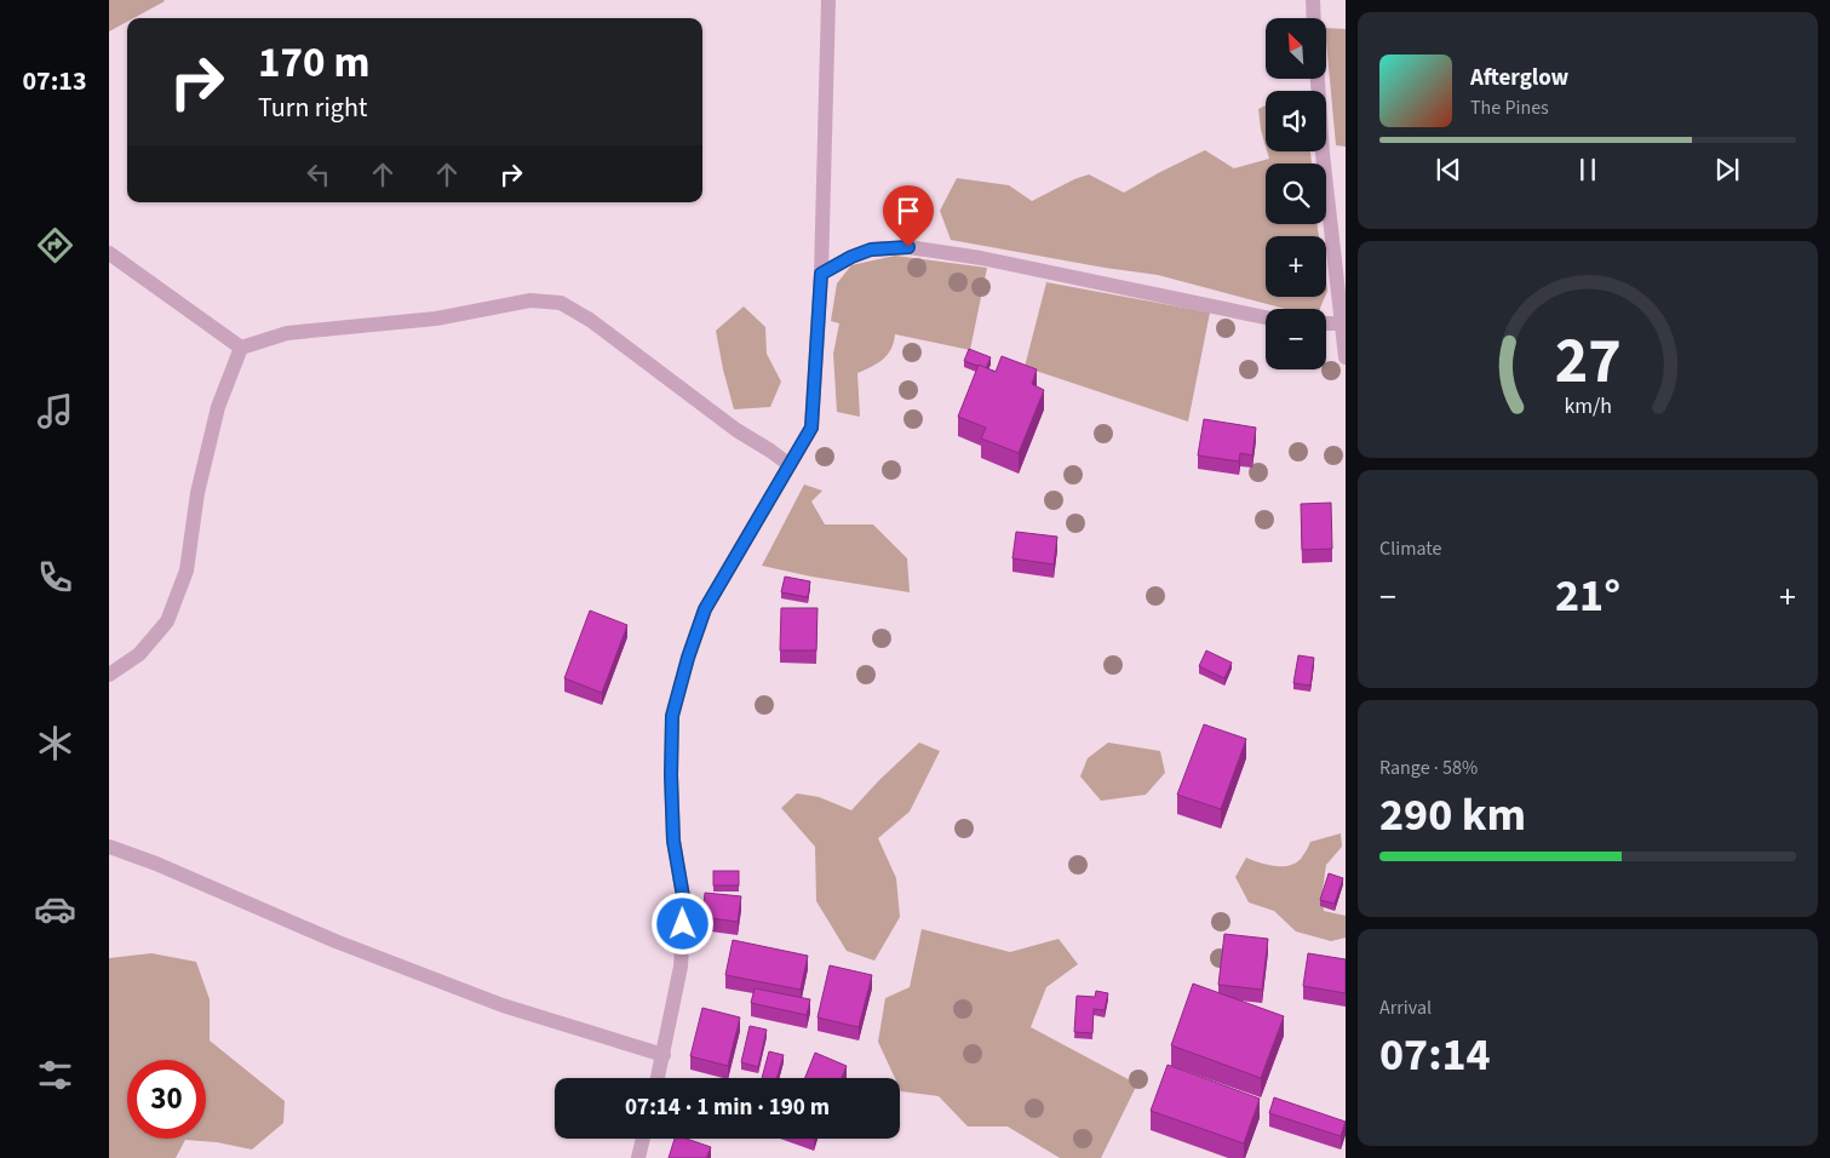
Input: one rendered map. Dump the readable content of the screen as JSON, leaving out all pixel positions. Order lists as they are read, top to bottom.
{
  "north": "top left",
  "page": {
    "tabs": "07:13",
    "map_buttons": ["+", "−"],
    "turn": ["170 m", "Turn right"],
    "song": ["Afterglow", "The Pines"],
    "tile": [
      "Climate",
      ["Range · 58%", "290 km"],
      ["Arrival", "07:14"]
    ],
    "heat": ["−", "21°", "+"],
    "limit": "30",
    "trip": "07:14 · 1 min · 190 m",
    "gauge": ["27", "km/h"]
  }
}
